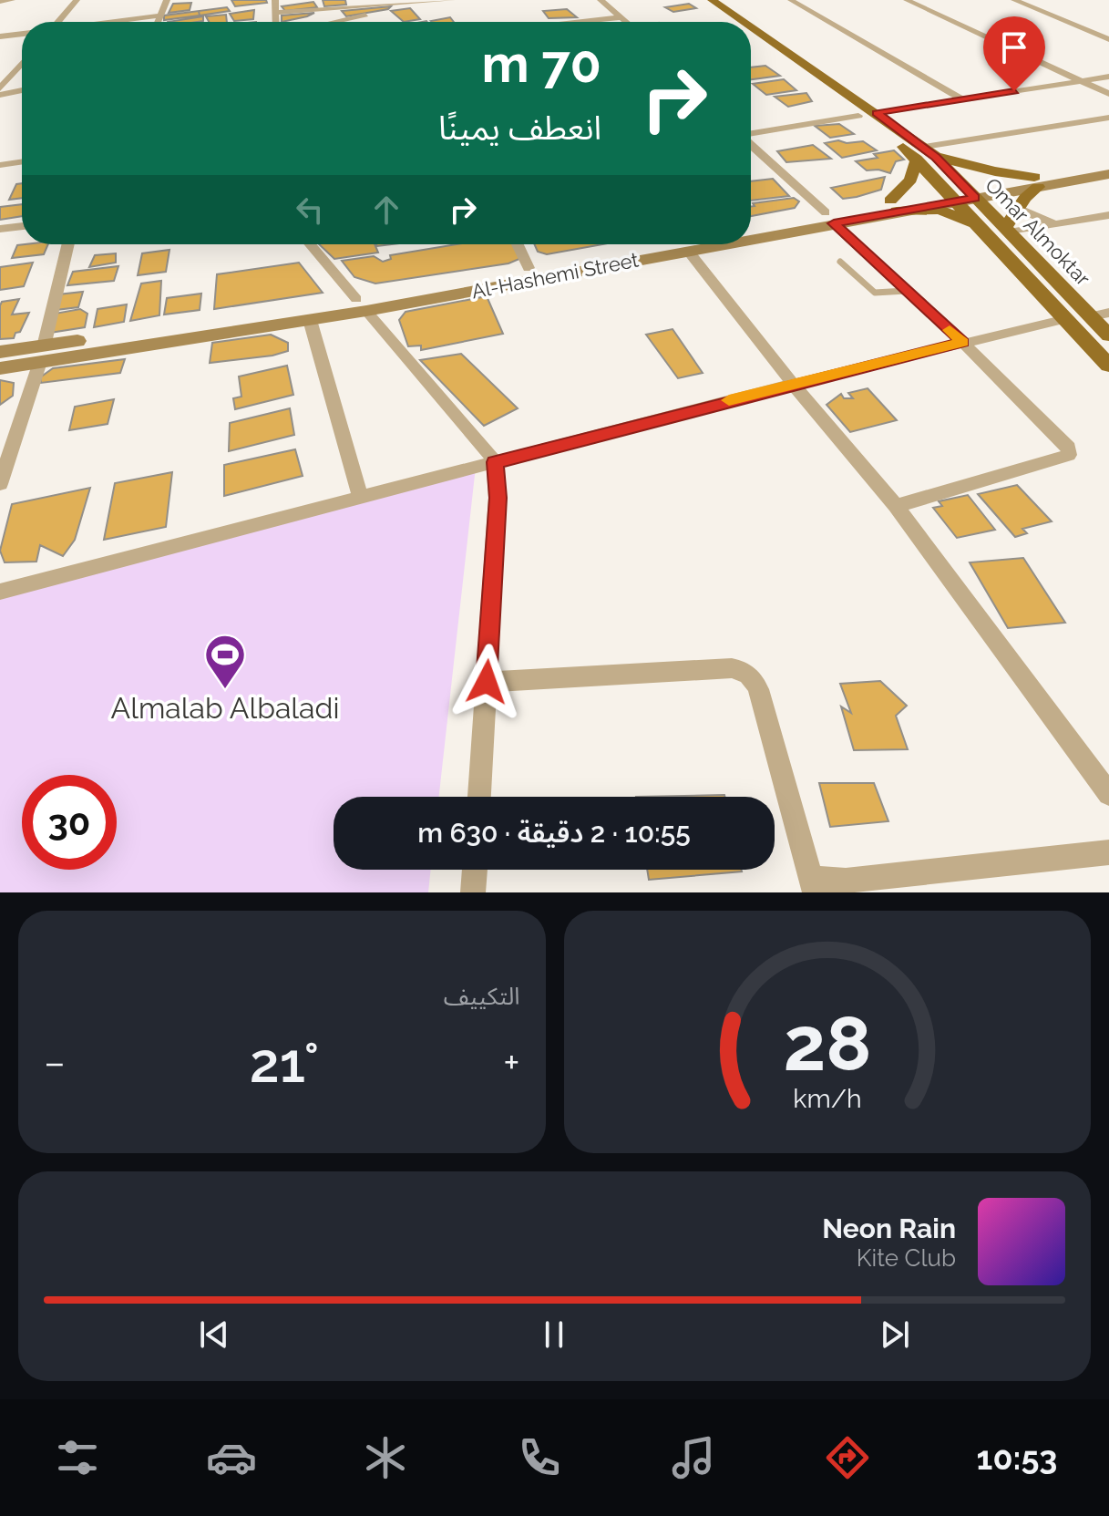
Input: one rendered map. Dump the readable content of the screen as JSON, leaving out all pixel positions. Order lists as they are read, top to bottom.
{
  "streets": {
    "main road": ["Omar Almoktar", "Al-Hashemi Street"]
  },
  "crossings": [
    ["Omar Almoktar", "Al-Hashemi Street"]
  ],
  "places": {
    "sports": ["Almalab Albaladi"]
  },
  "page": {
    "turn": ["70 m", "انعطف يمينًا"],
    "limit": "30",
    "trip": "10:55 · 2 دقيقة · 630 m",
    "tile": "التكييف",
    "heat": ["−", "21°", "+"],
    "song": ["Neon Rain", "Kite Club"],
    "tabs": "10:53",
    "gauge": ["28", "km/h"]
  }
}
